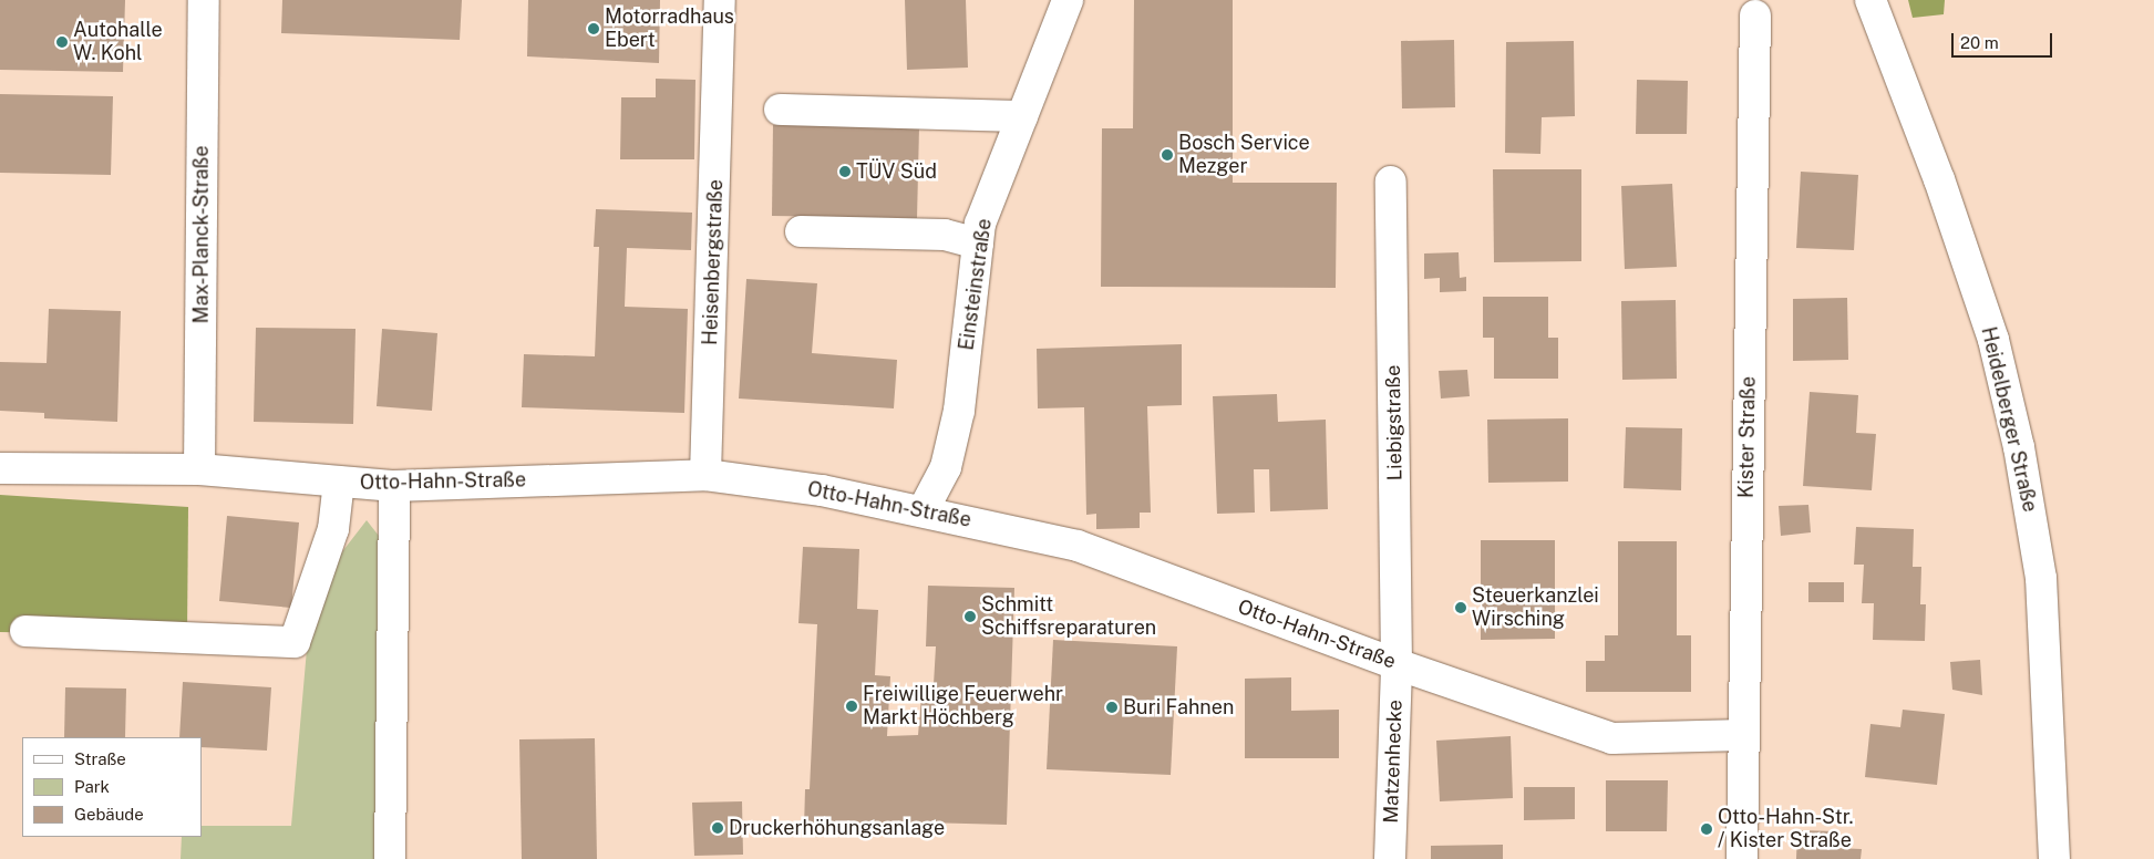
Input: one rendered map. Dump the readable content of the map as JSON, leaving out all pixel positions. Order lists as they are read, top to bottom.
{
  "streets": {
    "street": [
      "Max-Planck-Straße",
      "Heisenbergstraße",
      "Einsteinstraße",
      "Heidelberger Straße",
      "Liebigstraße",
      "Kister Straße",
      "Otto-Hahn-Straße",
      "Matzenhecke"
    ]
  },
  "crossings": [
    ["Max-Planck-Straße", "Otto-Hahn-Straße"],
    ["Heisenbergstraße", "Otto-Hahn-Straße"],
    ["Einsteinstraße", "Otto-Hahn-Straße"],
    ["Liebigstraße", "Otto-Hahn-Straße"],
    ["Liebigstraße", "Matzenhecke"],
    ["Kister Straße", "Otto-Hahn-Straße"],
    ["Otto-Hahn-Straße", "Matzenhecke"]
  ],
  "places": [
    "Motorradhaus Ebert",
    "Autohalle W. Kohl",
    "Bosch Service Mezger",
    "TÜV Süd",
    "Steuerkanzlei Wirsching",
    "Schmitt Schiffsreparaturen",
    "Freiwillige Feuerwehr Markt Höchberg",
    "Buri Fahnen",
    "Druckerhöhungsanlage",
    "Otto-Hahn-Str. / Kister Straße"
  ],
  "legend": ["Straße", "Park", "Gebäude"],
  "scale_bar": "20 m"
}
